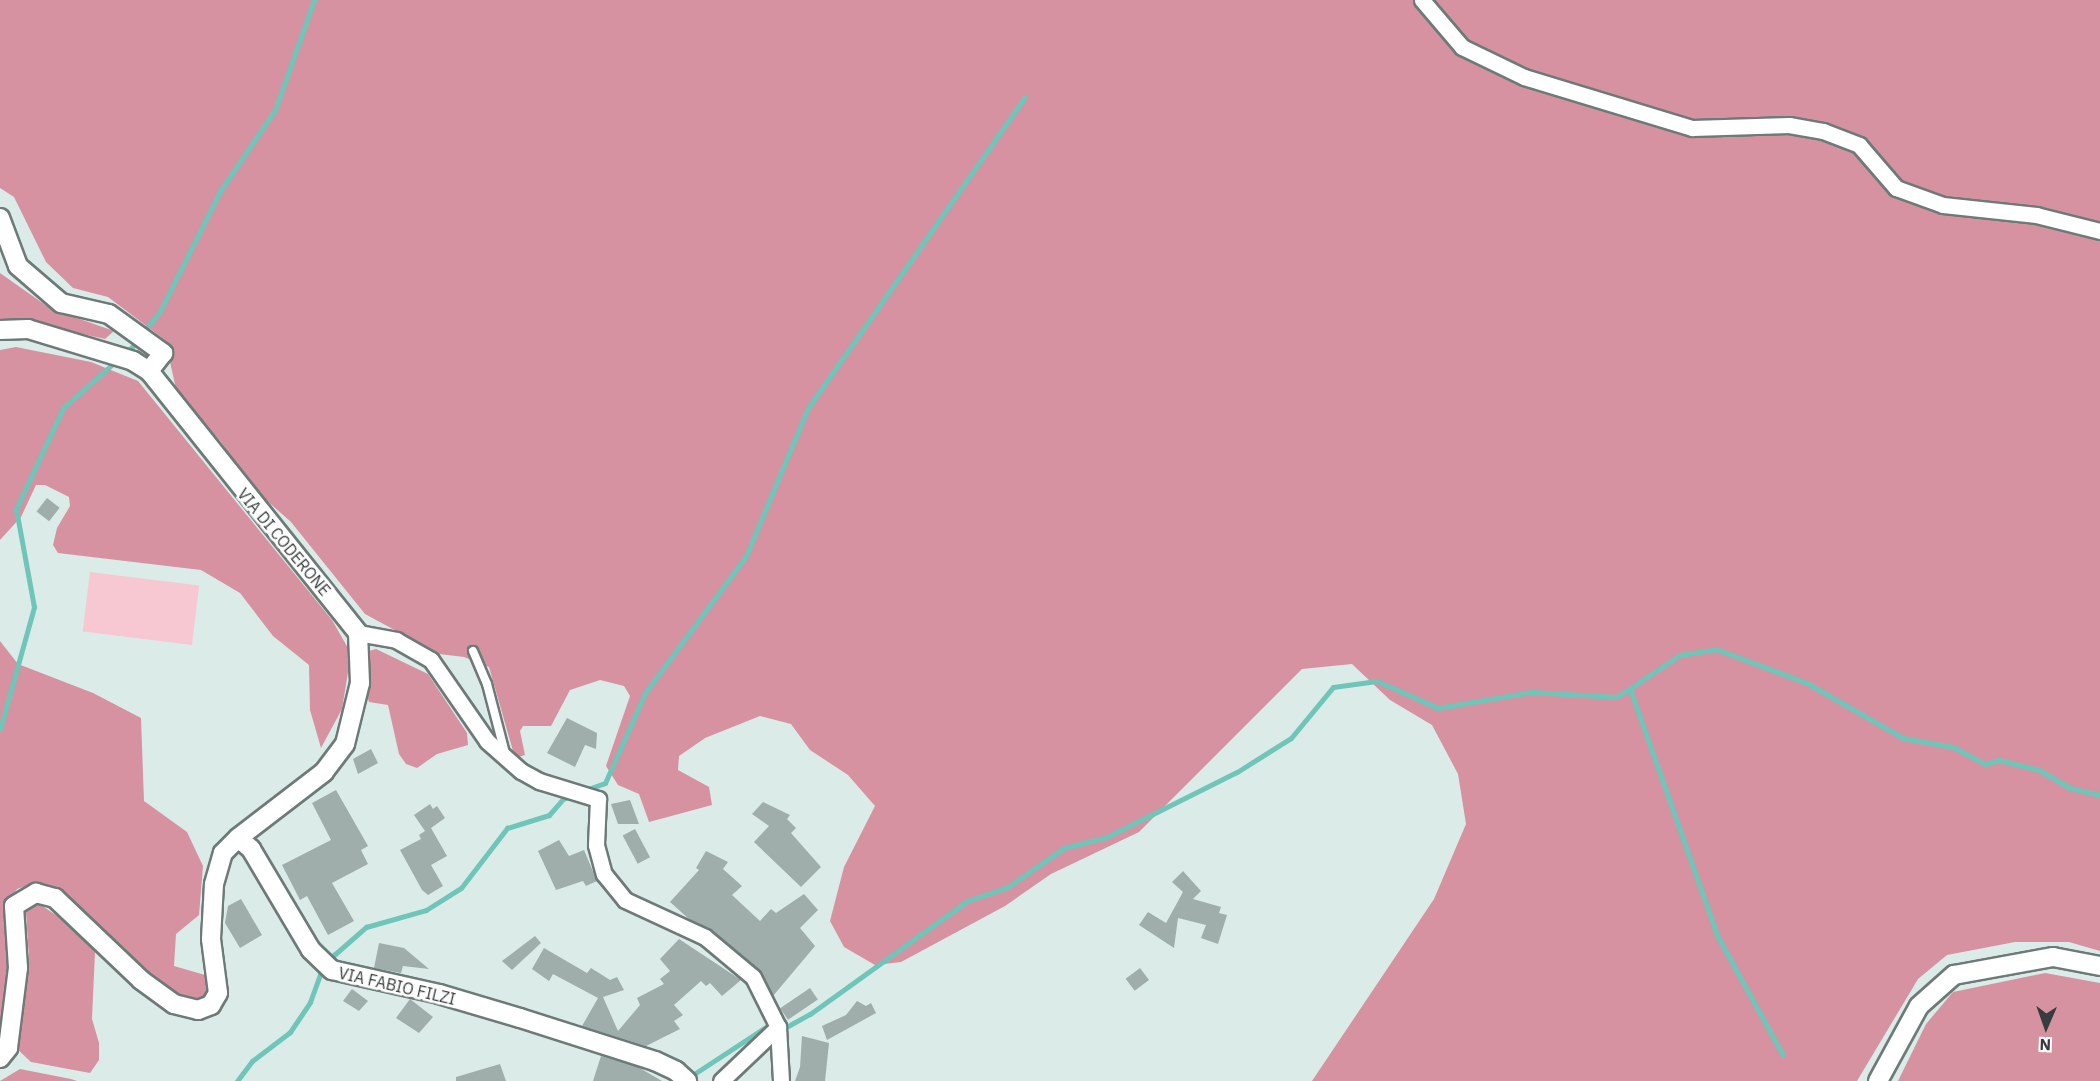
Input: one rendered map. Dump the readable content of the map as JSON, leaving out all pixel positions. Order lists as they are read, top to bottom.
{
  "streets": {
    "street": ["VIA DI CODERONE", "VIA FABIO FILZI"]
  },
  "north": "bottom"
}
